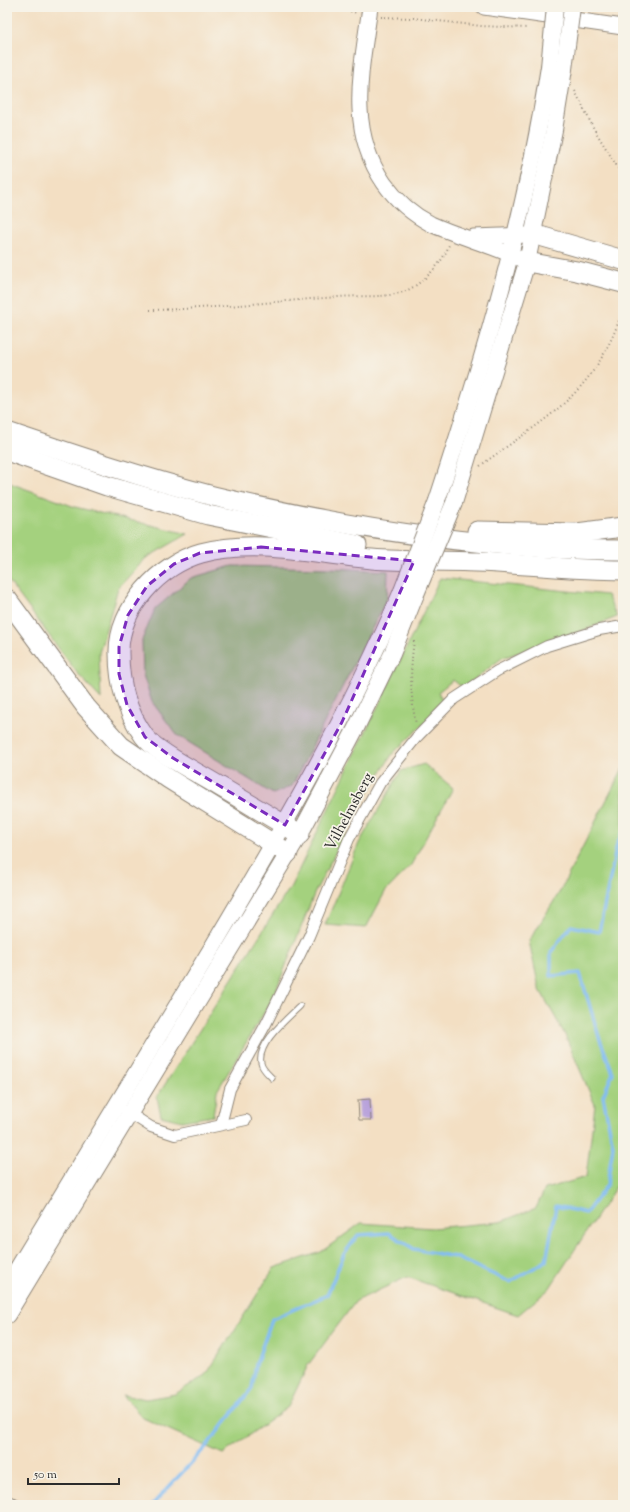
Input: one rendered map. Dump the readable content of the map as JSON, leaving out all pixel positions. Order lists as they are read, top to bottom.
{
  "streets": {
    "street": ["Vilhelmsberg"]
  },
  "scale_bar": "50 m"
}
